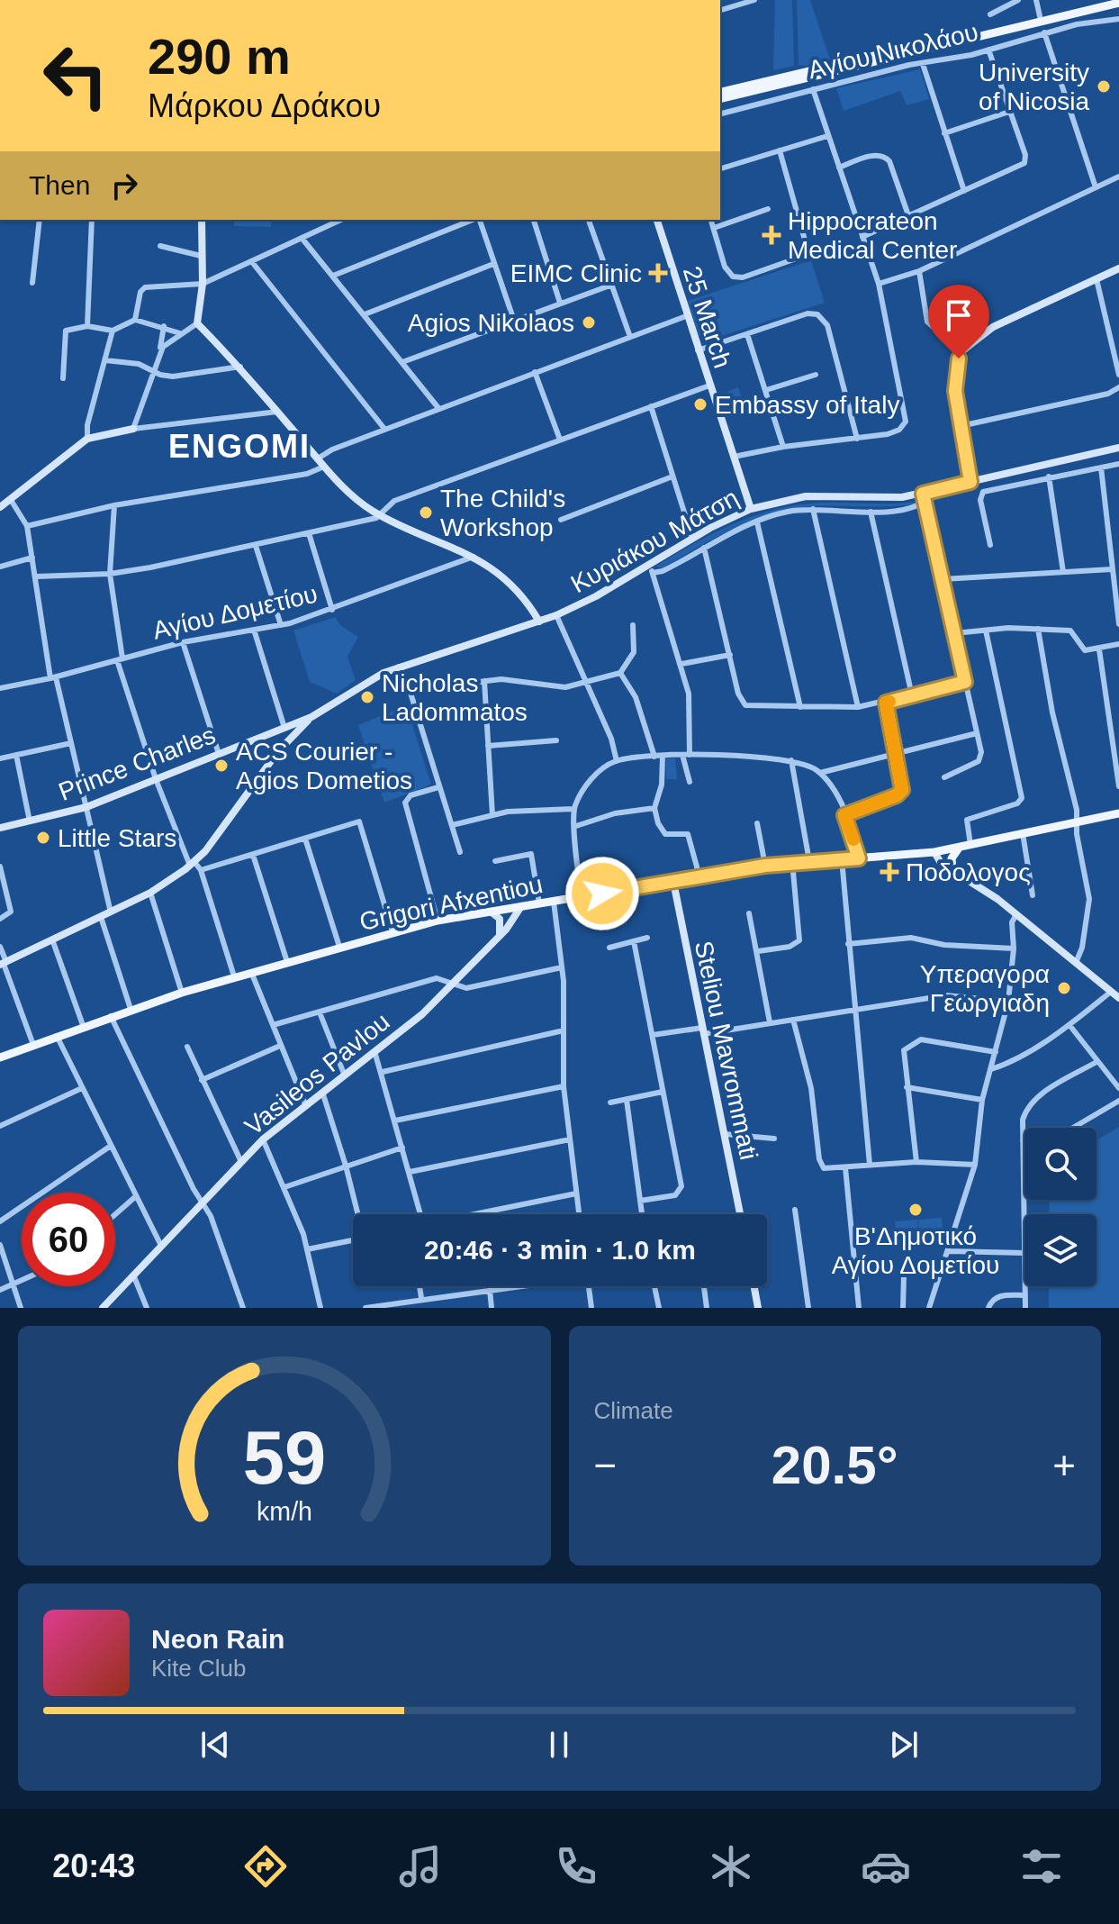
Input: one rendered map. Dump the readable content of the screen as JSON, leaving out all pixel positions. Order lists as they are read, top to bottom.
{
  "streets": {
    "main road": ["Grigori Afxentiou"],
    "street": [
      "Αγίου Νικολάου",
      "25 March",
      "Κυριάκου Μάτση",
      "Αγίου Δομετίου",
      "Prince Charles",
      "Steliou Mavrommati",
      "Vasileos Pavlou"
    ]
  },
  "crossings": [
    ["25 March", "Κυριάκου Μάτση"],
    ["Κυριάκου Μάτση", "Prince Charles"],
    ["Grigori Afxentiou", "Steliou Mavrommati"],
    ["Grigori Afxentiou", "Vasileos Pavlou"]
  ],
  "districts": ["ENGOMI"],
  "places": {
    "other": [
      "University of Nicosia",
      "Agios Nikolaos",
      "Embassy of Italy",
      "The Child's Workshop",
      "Nicholas Ladommatos",
      "ACS Courier - Agios Dometios",
      "Little Stars",
      "Υπεραγορα Γεωργιαδη",
      "Β'Δημοτικό Αγίου Δομετίου"
    ],
    "health": ["Hippocrateon Medical Center", "EIMC Clinic", "Ποδολογος"]
  },
  "page": {
    "turn": ["290 m", "Μάρκου Δράκου"],
    "then": "Then",
    "limit": "60",
    "trip": "20:46 · 3 min · 1.0 km",
    "tile": "Climate",
    "heat": ["−", "20.5°", "+"],
    "song": ["Neon Rain", "Kite Club"],
    "tabs": "20:43",
    "gauge": ["59", "km/h"]
  }
}
